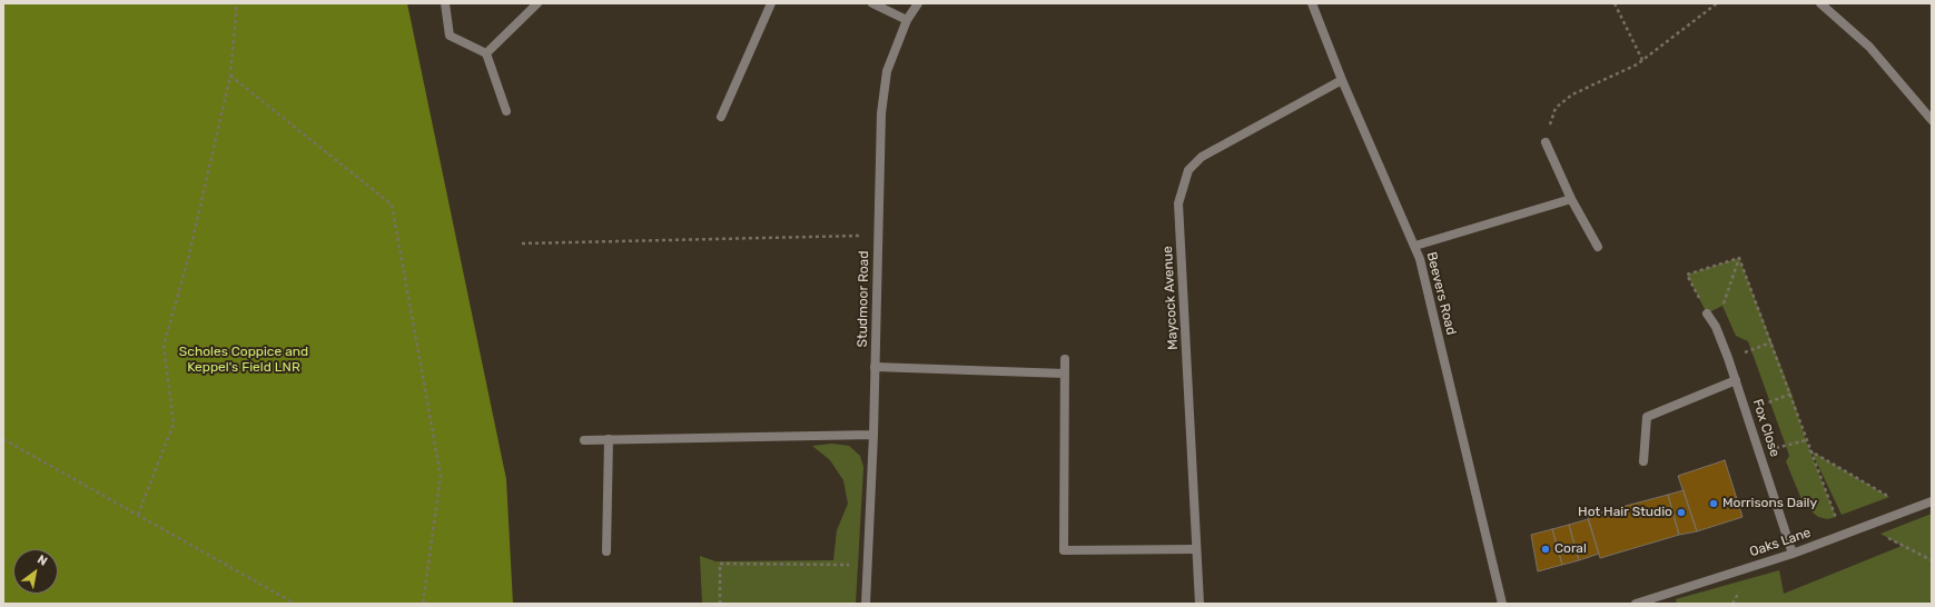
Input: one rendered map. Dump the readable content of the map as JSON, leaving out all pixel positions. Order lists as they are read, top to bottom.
{
  "streets": {
    "street": [
      "Beevers Road",
      "Maycock Avenue",
      "Studmoor Road",
      "Fox Close",
      "Oaks Lane"
    ]
  },
  "crossings": [
    ["Beevers Road", "Maycock Avenue"],
    ["Fox Close", "Oaks Lane"]
  ],
  "parks": ["Scholes Coppice and Keppel's Field LNR"],
  "places": ["Morrisons Daily", "Hot Hair Studio", "Coral"],
  "north": "top right"
}
